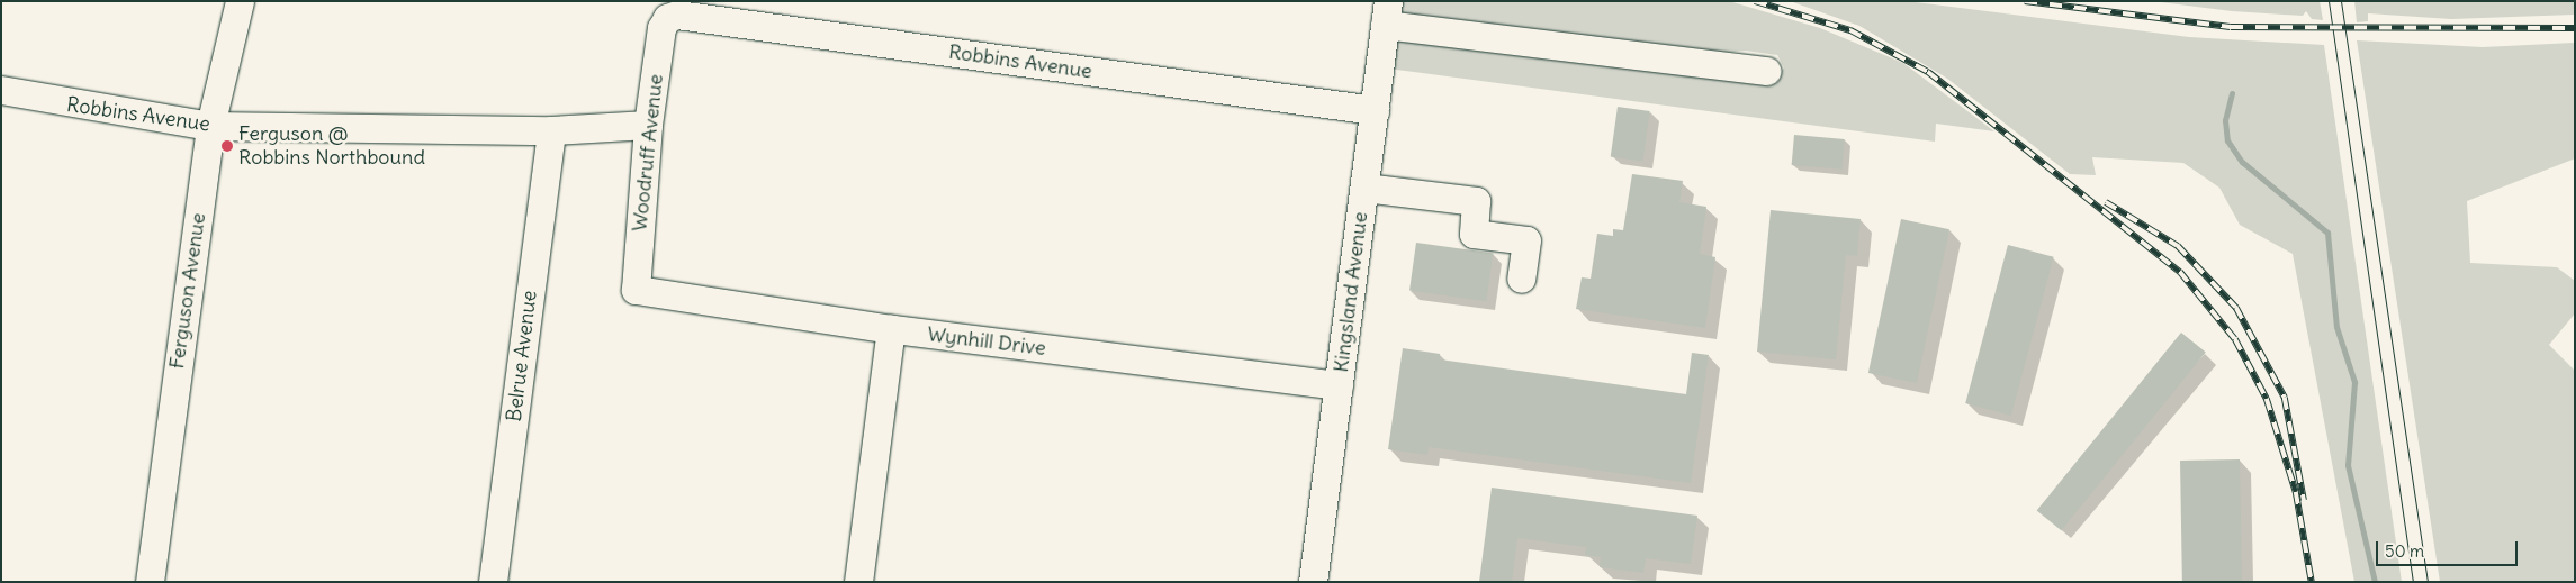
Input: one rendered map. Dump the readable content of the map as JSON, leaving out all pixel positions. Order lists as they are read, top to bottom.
{
  "streets": {
    "street": [
      "Robbins Avenue",
      "Woodruff Avenue",
      "Ferguson Avenue",
      "Kingsland Avenue",
      "Wynhill Drive",
      "Belrue Avenue"
    ]
  },
  "crossings": [
    ["Robbins Avenue", "Woodruff Avenue"],
    ["Robbins Avenue", "Ferguson Avenue"],
    ["Robbins Avenue", "Kingsland Avenue"],
    ["Robbins Avenue", "Belrue Avenue"],
    ["Woodruff Avenue", "Wynhill Drive"],
    ["Kingsland Avenue", "Wynhill Drive"]
  ],
  "places": ["Ferguson @ Robbins Northbound"],
  "scale_bar": "50 m"
}
